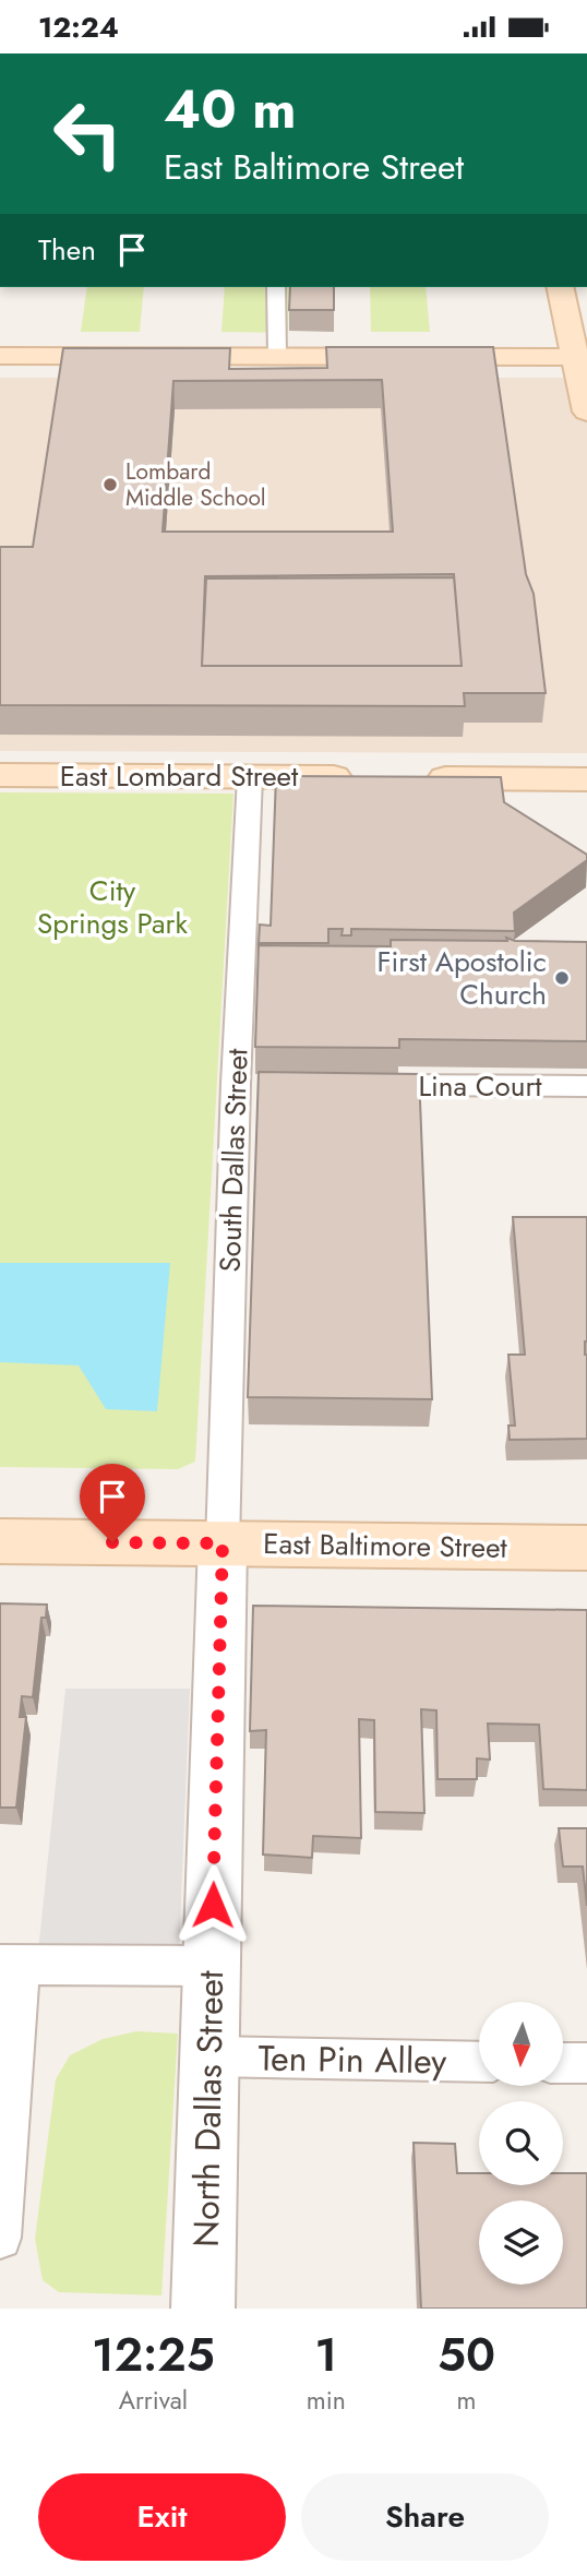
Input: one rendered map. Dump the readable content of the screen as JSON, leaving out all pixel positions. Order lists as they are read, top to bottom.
{
  "streets": {
    "main road": ["East Lombard Street", "East Baltimore Street"],
    "street": ["North Dallas Street"],
    "lane": ["Lina Court", "South Dallas Street", "Ten Pin Alley"]
  },
  "crossings": [
    ["East Lombard Street", "South Dallas Street"],
    ["South Dallas Street", "East Baltimore Street"],
    ["South Dallas Street", "North Dallas Street"],
    ["East Baltimore Street", "North Dallas Street"],
    ["Ten Pin Alley", "North Dallas Street"]
  ],
  "parks": ["City Springs Park"],
  "places": ["Lombard Middle School", "First Apostolic Church"],
  "north": "bottom",
  "page": {
    "status": "12:24",
    "turn": ["40 m", "East Baltimore Street"],
    "then": "Then",
    "eta": [
      "12:25",
      "Arrival",
      "1",
      "min",
      "50",
      "m"
    ],
    "buttons": ["Exit", "Share"]
  }
}
